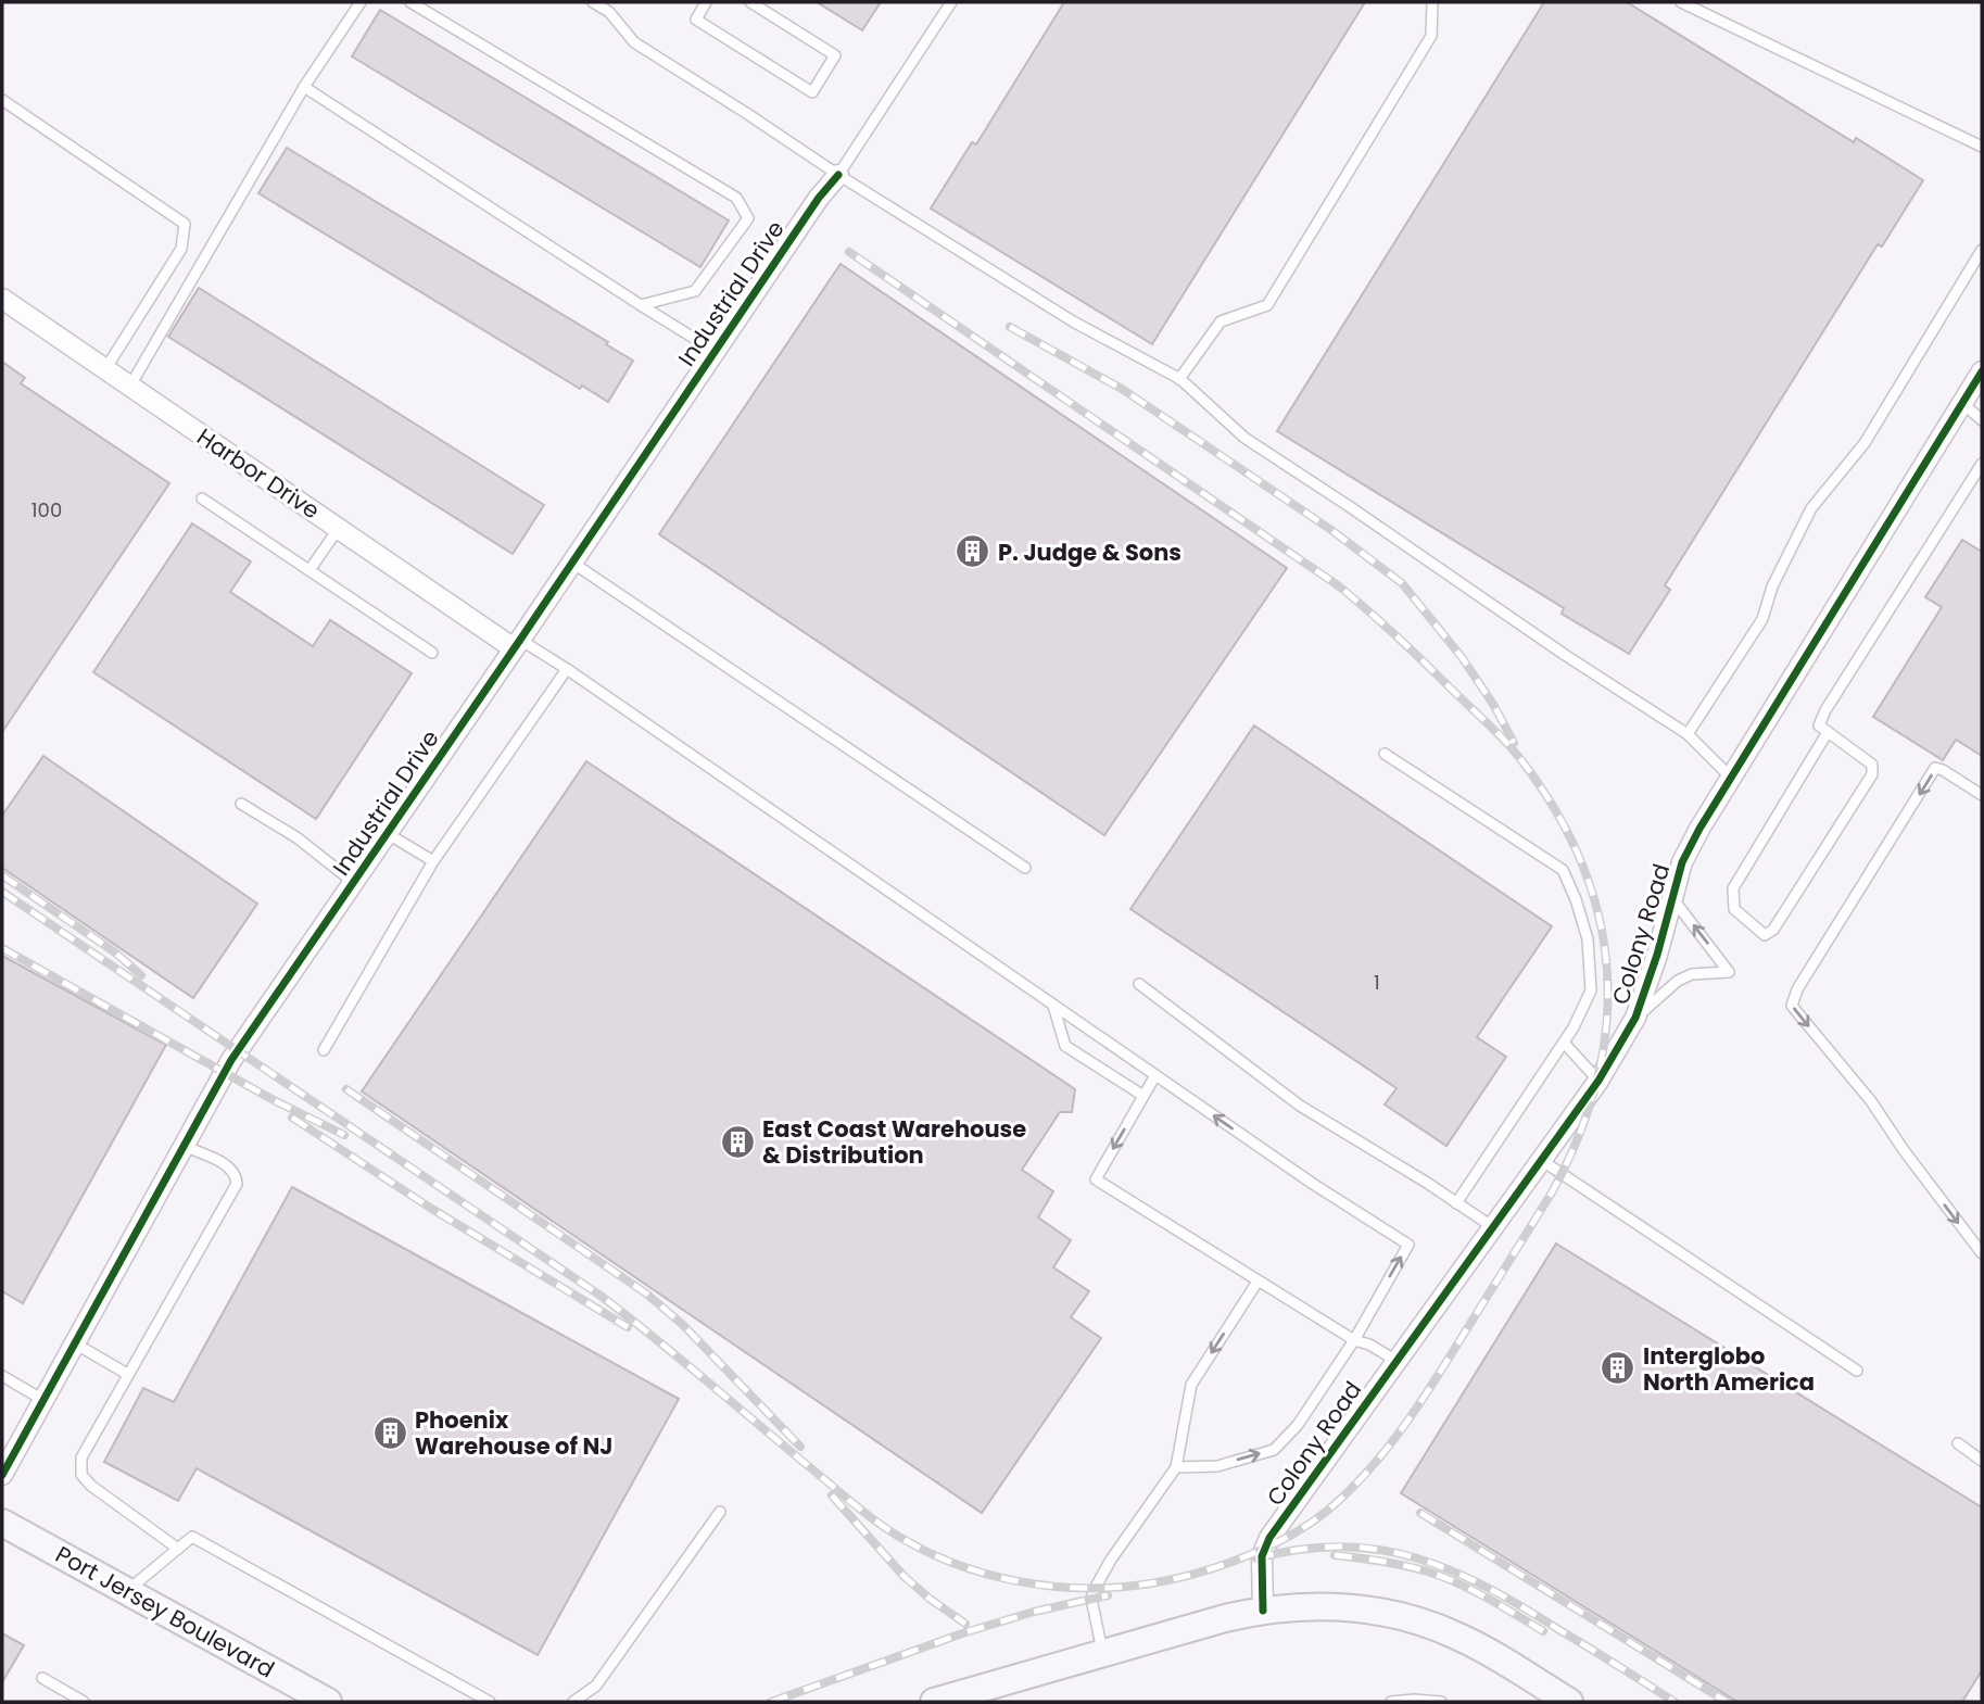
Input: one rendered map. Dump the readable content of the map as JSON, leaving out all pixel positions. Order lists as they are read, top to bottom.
{
  "streets": {
    "street": [
      "Industrial Drive",
      "Harbor Drive",
      "Colony Road",
      "Port Jersey Boulevard"
    ]
  },
  "crossings": [
    ["Industrial Drive", "Harbor Drive"]
  ],
  "places": {
    "building": [
      "P. Judge & Sons",
      "East Coast Warehouse & Distribution",
      "Interglobo North America",
      "Phoenix Warehouse of NJ"
    ]
  },
  "house_numbers": ["100", "1"]
}
